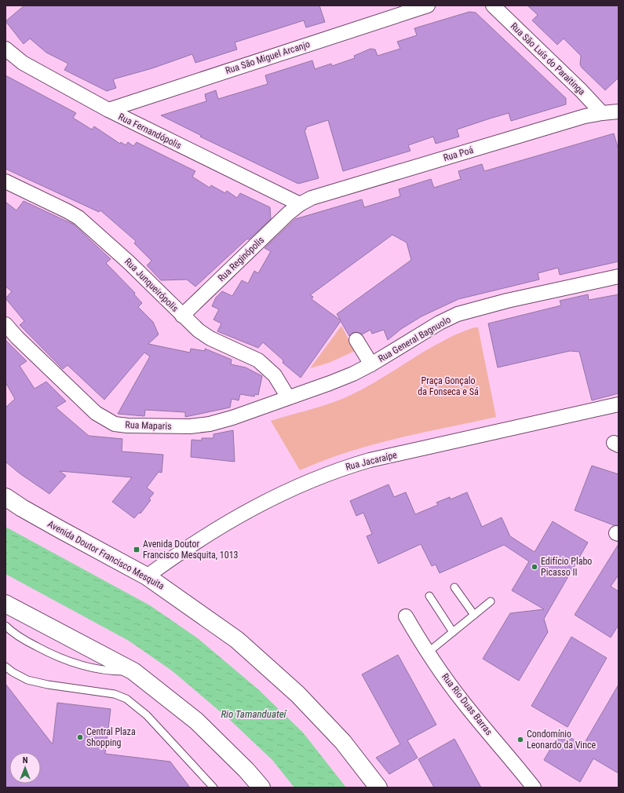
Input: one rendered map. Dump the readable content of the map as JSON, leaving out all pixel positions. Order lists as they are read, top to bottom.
{
  "streets": {
    "highway": ["Avenida Doutor Francisco Mesquita"],
    "street": [
      "Rua São Miguel Arcanjo",
      "Rua São Luís do Paraitinga",
      "Rua Fernandópolis",
      "Rua Poá",
      "Rua Reginópolis",
      "Rua Junqueirópolis",
      "Rua General Bagnuolo",
      "Rua Maparis",
      "Rua Jacaraípe",
      "Rua Rio Duas Barras"
    ]
  },
  "crossings": [
    ["Rua São Miguel Arcanjo", "Rua Fernandópolis"],
    ["Rua São Luís do Paraitinga", "Rua Poá"],
    ["Rua Fernandópolis", "Rua Poá"],
    ["Rua Fernandópolis", "Rua Reginópolis"],
    ["Rua Poá", "Rua Reginópolis"],
    ["Rua Reginópolis", "Rua Junqueirópolis"],
    ["Rua Junqueirópolis", "Rua General Bagnuolo"],
    ["Rua Junqueirópolis", "Rua Maparis"],
    ["Rua General Bagnuolo", "Rua Maparis"],
    ["Rua Jacaraípe", "Avenida Doutor Francisco Mesquita"]
  ],
  "water": ["Rio Tamanduateí"],
  "parks": ["Praça Gonçalo da Fonseca e Sá"],
  "places": {
    "transit": ["Avenida Doutor Francisco Mesquita, 1013"],
    "other": ["Edifício Plabo Picasso II", "Central Plaza Shopping", "Condomínio Leonardo da Vince"]
  },
  "north": "top"
}
